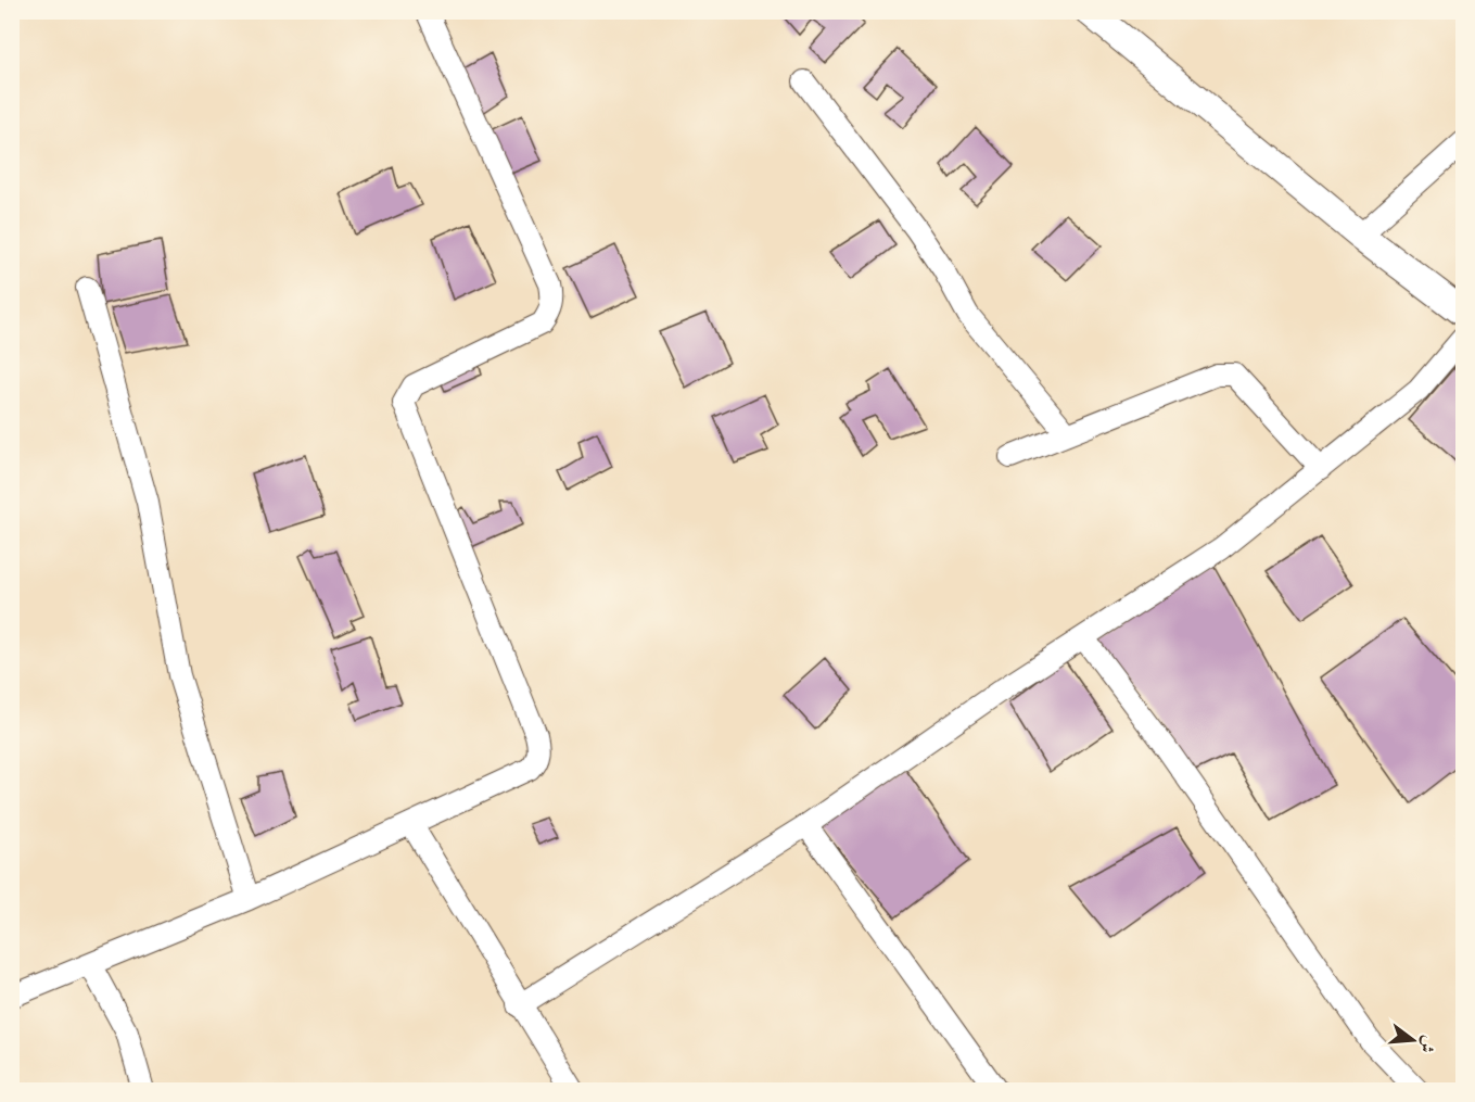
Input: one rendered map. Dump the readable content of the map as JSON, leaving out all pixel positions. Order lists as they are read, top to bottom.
{
  "north": "right"
}
